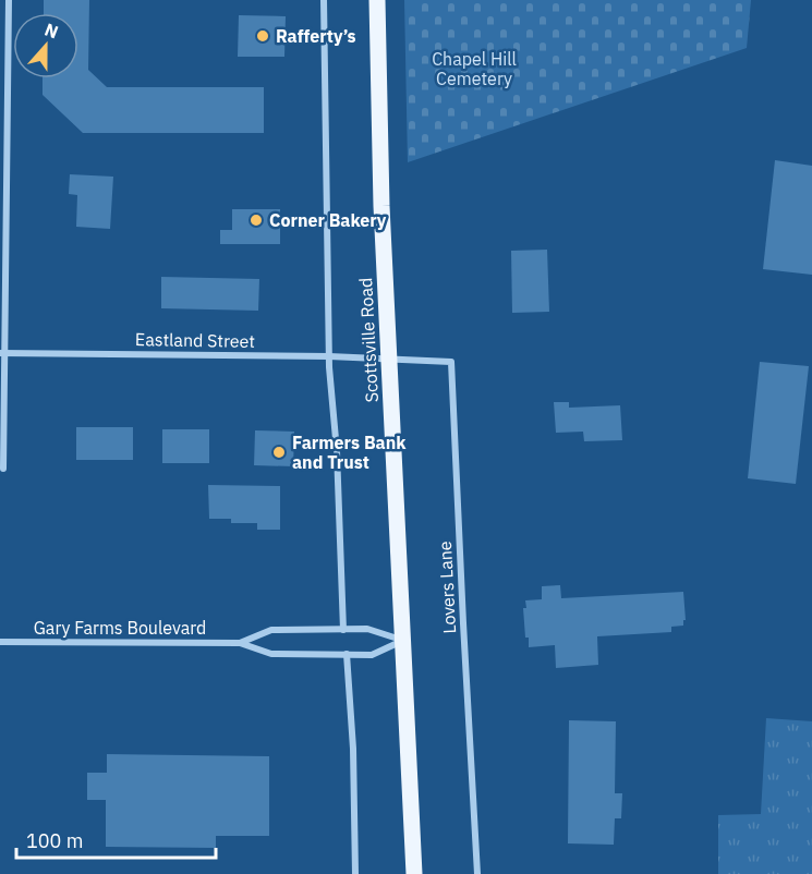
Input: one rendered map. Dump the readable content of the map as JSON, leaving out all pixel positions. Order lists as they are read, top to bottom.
{
  "streets": {
    "main road": ["Scottsville Road"],
    "street": ["Eastland Street", "Lovers Lane", "Gary Farms Boulevard"]
  },
  "crossings": [
    ["Eastland Street", "Scottsville Road"],
    ["Eastland Street", "Lovers Lane"],
    ["Scottsville Road", "Lovers Lane"],
    ["Scottsville Road", "Gary Farms Boulevard"]
  ],
  "parks": ["Chapel Hill Cemetery"],
  "places": ["Rafferty’s", "Corner Bakery", "Farmers Bank and Trust"],
  "scale_bar": "100 m",
  "north": "top"
}
